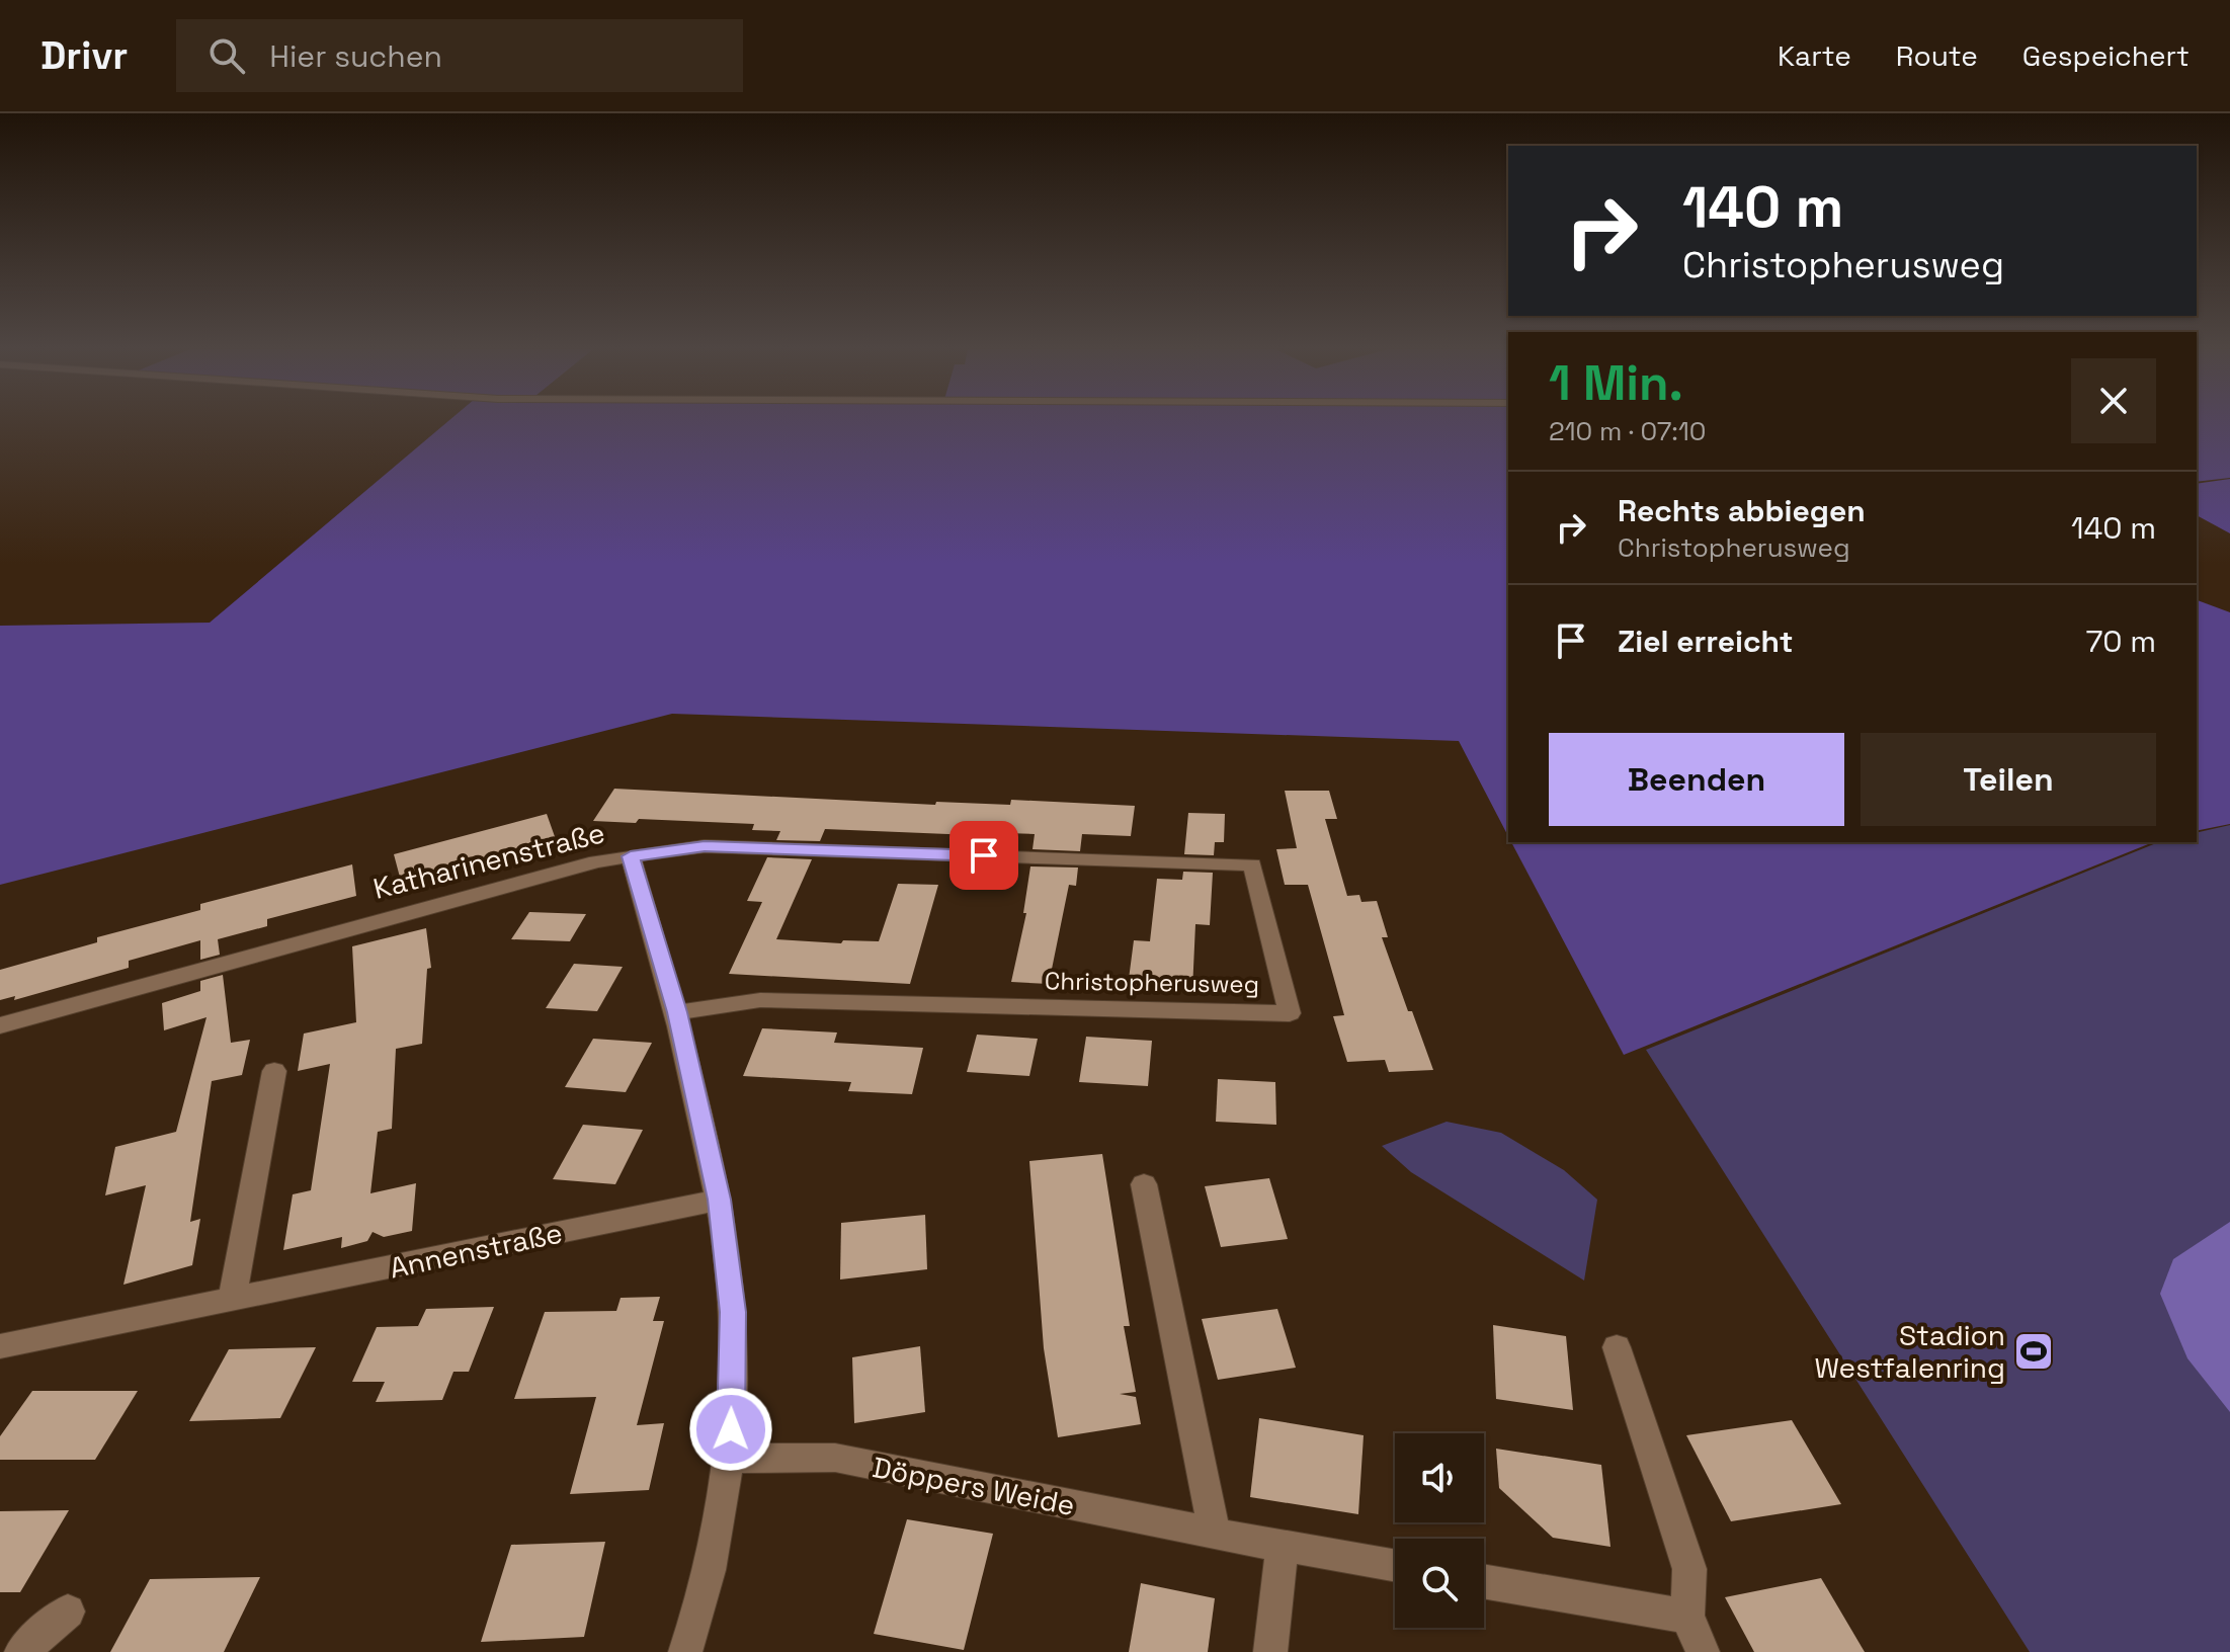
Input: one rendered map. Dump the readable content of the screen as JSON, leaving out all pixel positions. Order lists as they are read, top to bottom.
{
  "streets": {
    "street": [
      "Katharinenstraße",
      "Christopherusweg",
      "Annenstraße",
      "Döppers Weide"
    ]
  },
  "crossings": [
    ["Katharinenstraße", "Christopherusweg"],
    ["Katharinenstraße", "Annenstraße"],
    ["Katharinenstraße", "Döppers Weide"]
  ],
  "places": {
    "sports": ["Stadion Westfalenring"]
  },
  "page": {
    "header": "Drivr",
    "search": "Hier suchen",
    "nav": ["Karte", "Route", "Gespeichert"],
    "turn": ["140 m", "Christopherusweg"],
    "heading": ["1 Min.", "210 m · 07:10"],
    "list": [
      {
        "name": "Rechts abbiegen",
        "note": "Christopherusweg",
        "value": "140 m"
      },
      {
        "name": "Ziel erreicht",
        "value": "70 m"
      }
    ],
    "buttons": ["Beenden", "Teilen"]
  }
}
